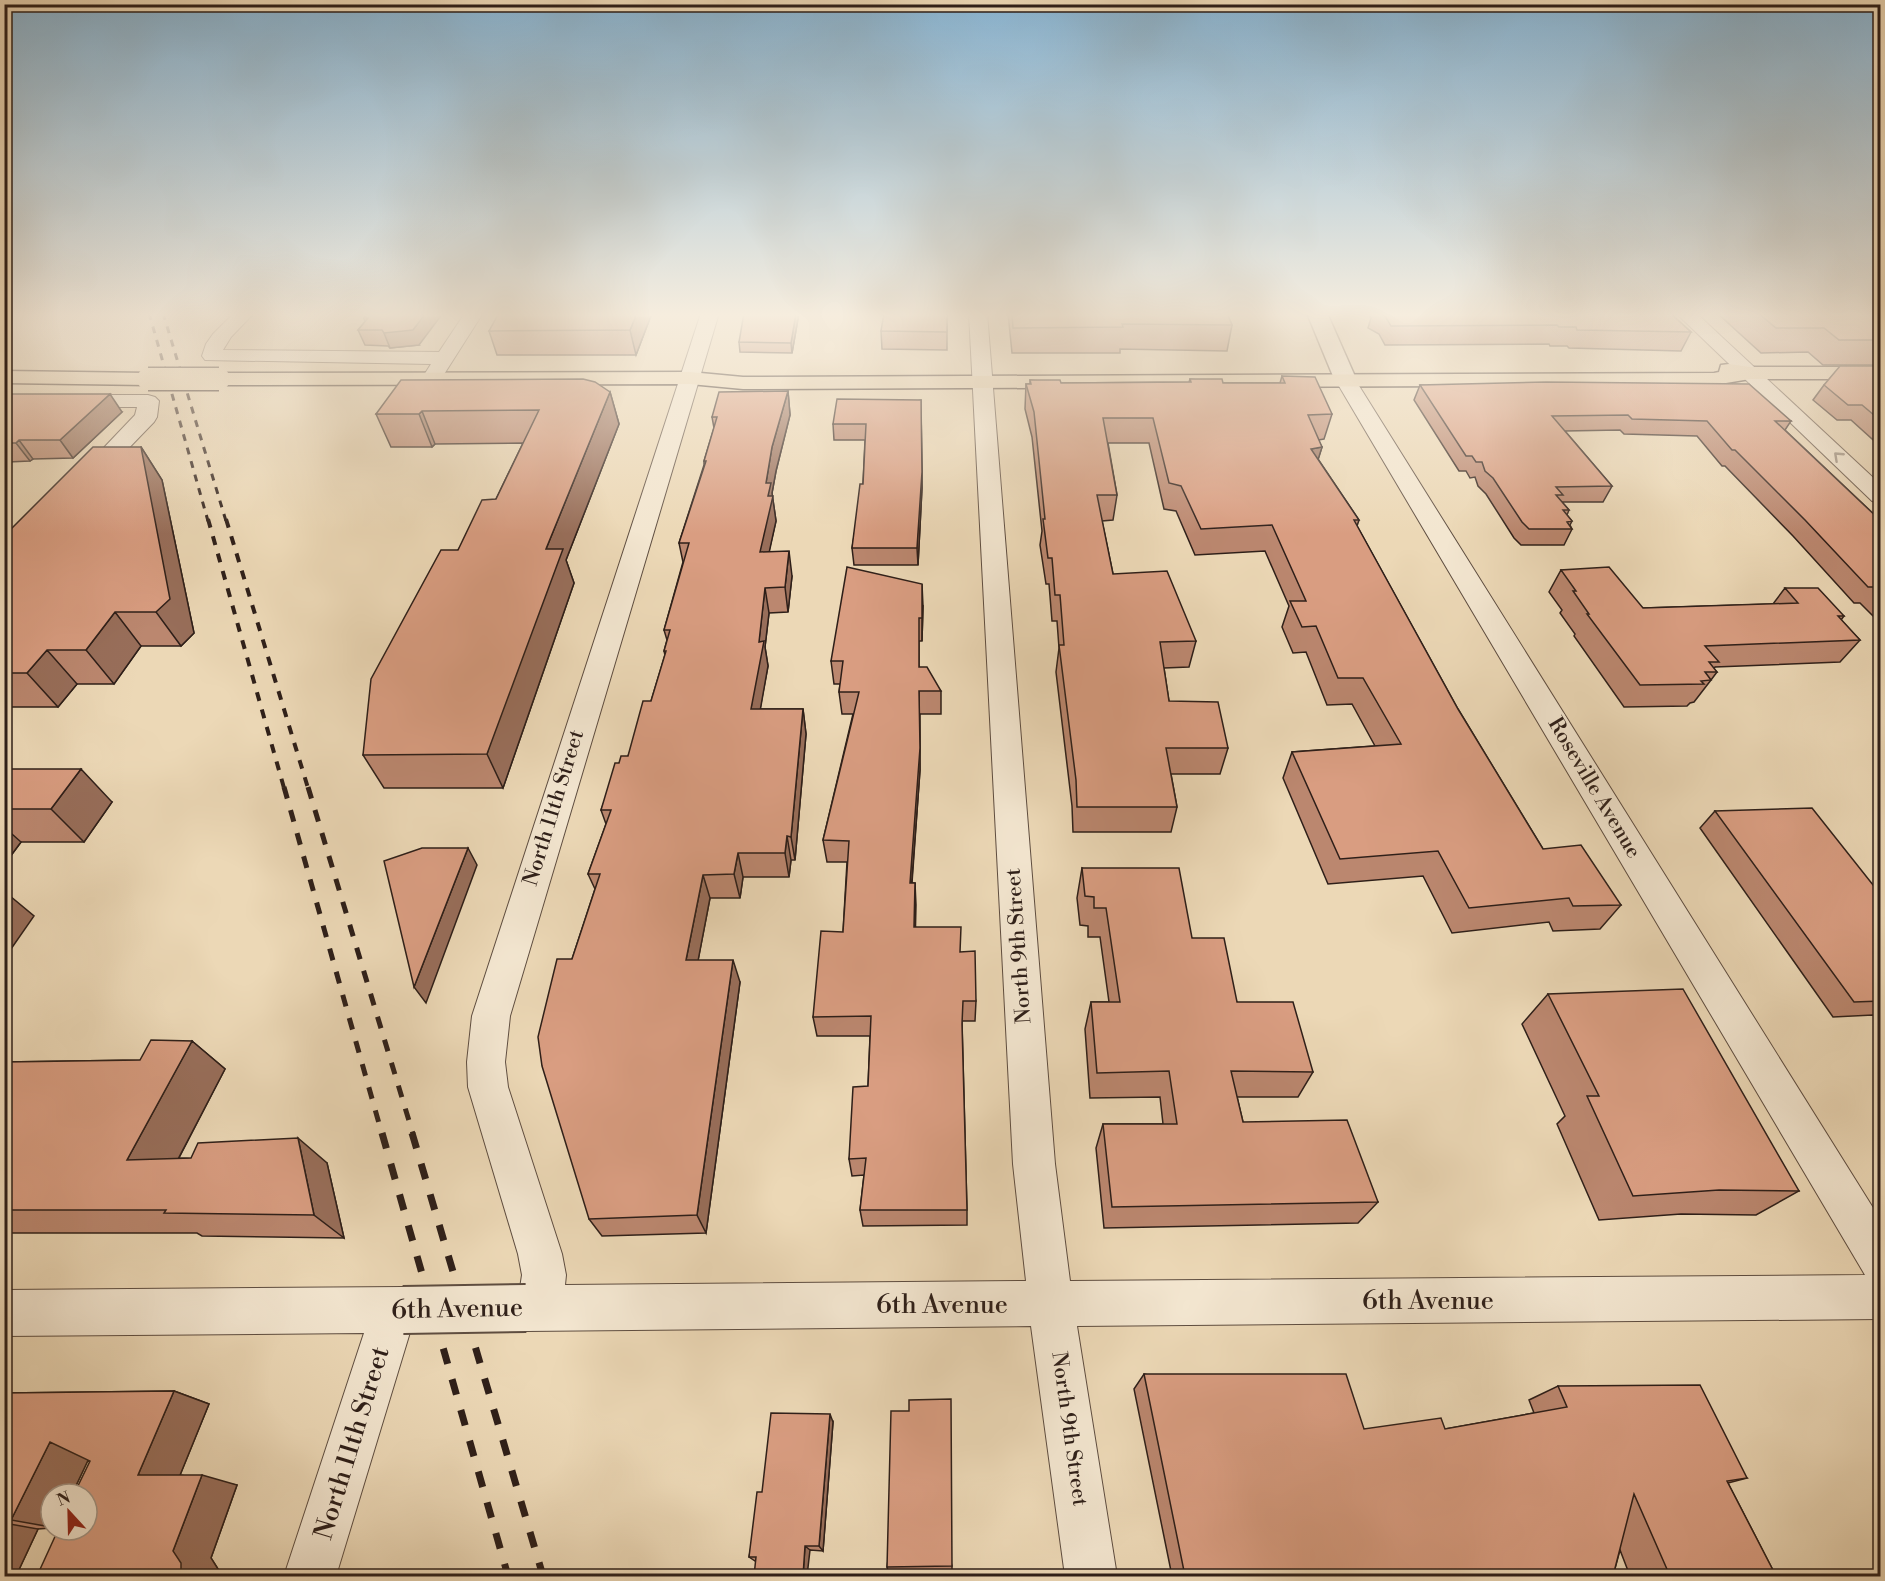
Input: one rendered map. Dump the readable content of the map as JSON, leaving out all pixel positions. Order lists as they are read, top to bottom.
{
  "streets": {
    "street": [
      "Roseville Avenue",
      "North 11th Street",
      "North 9th Street",
      "6th Avenue"
    ]
  },
  "crossings": [
    ["North 11th Street", "6th Avenue"],
    ["North 9th Street", "6th Avenue"]
  ],
  "north": "top"
}
